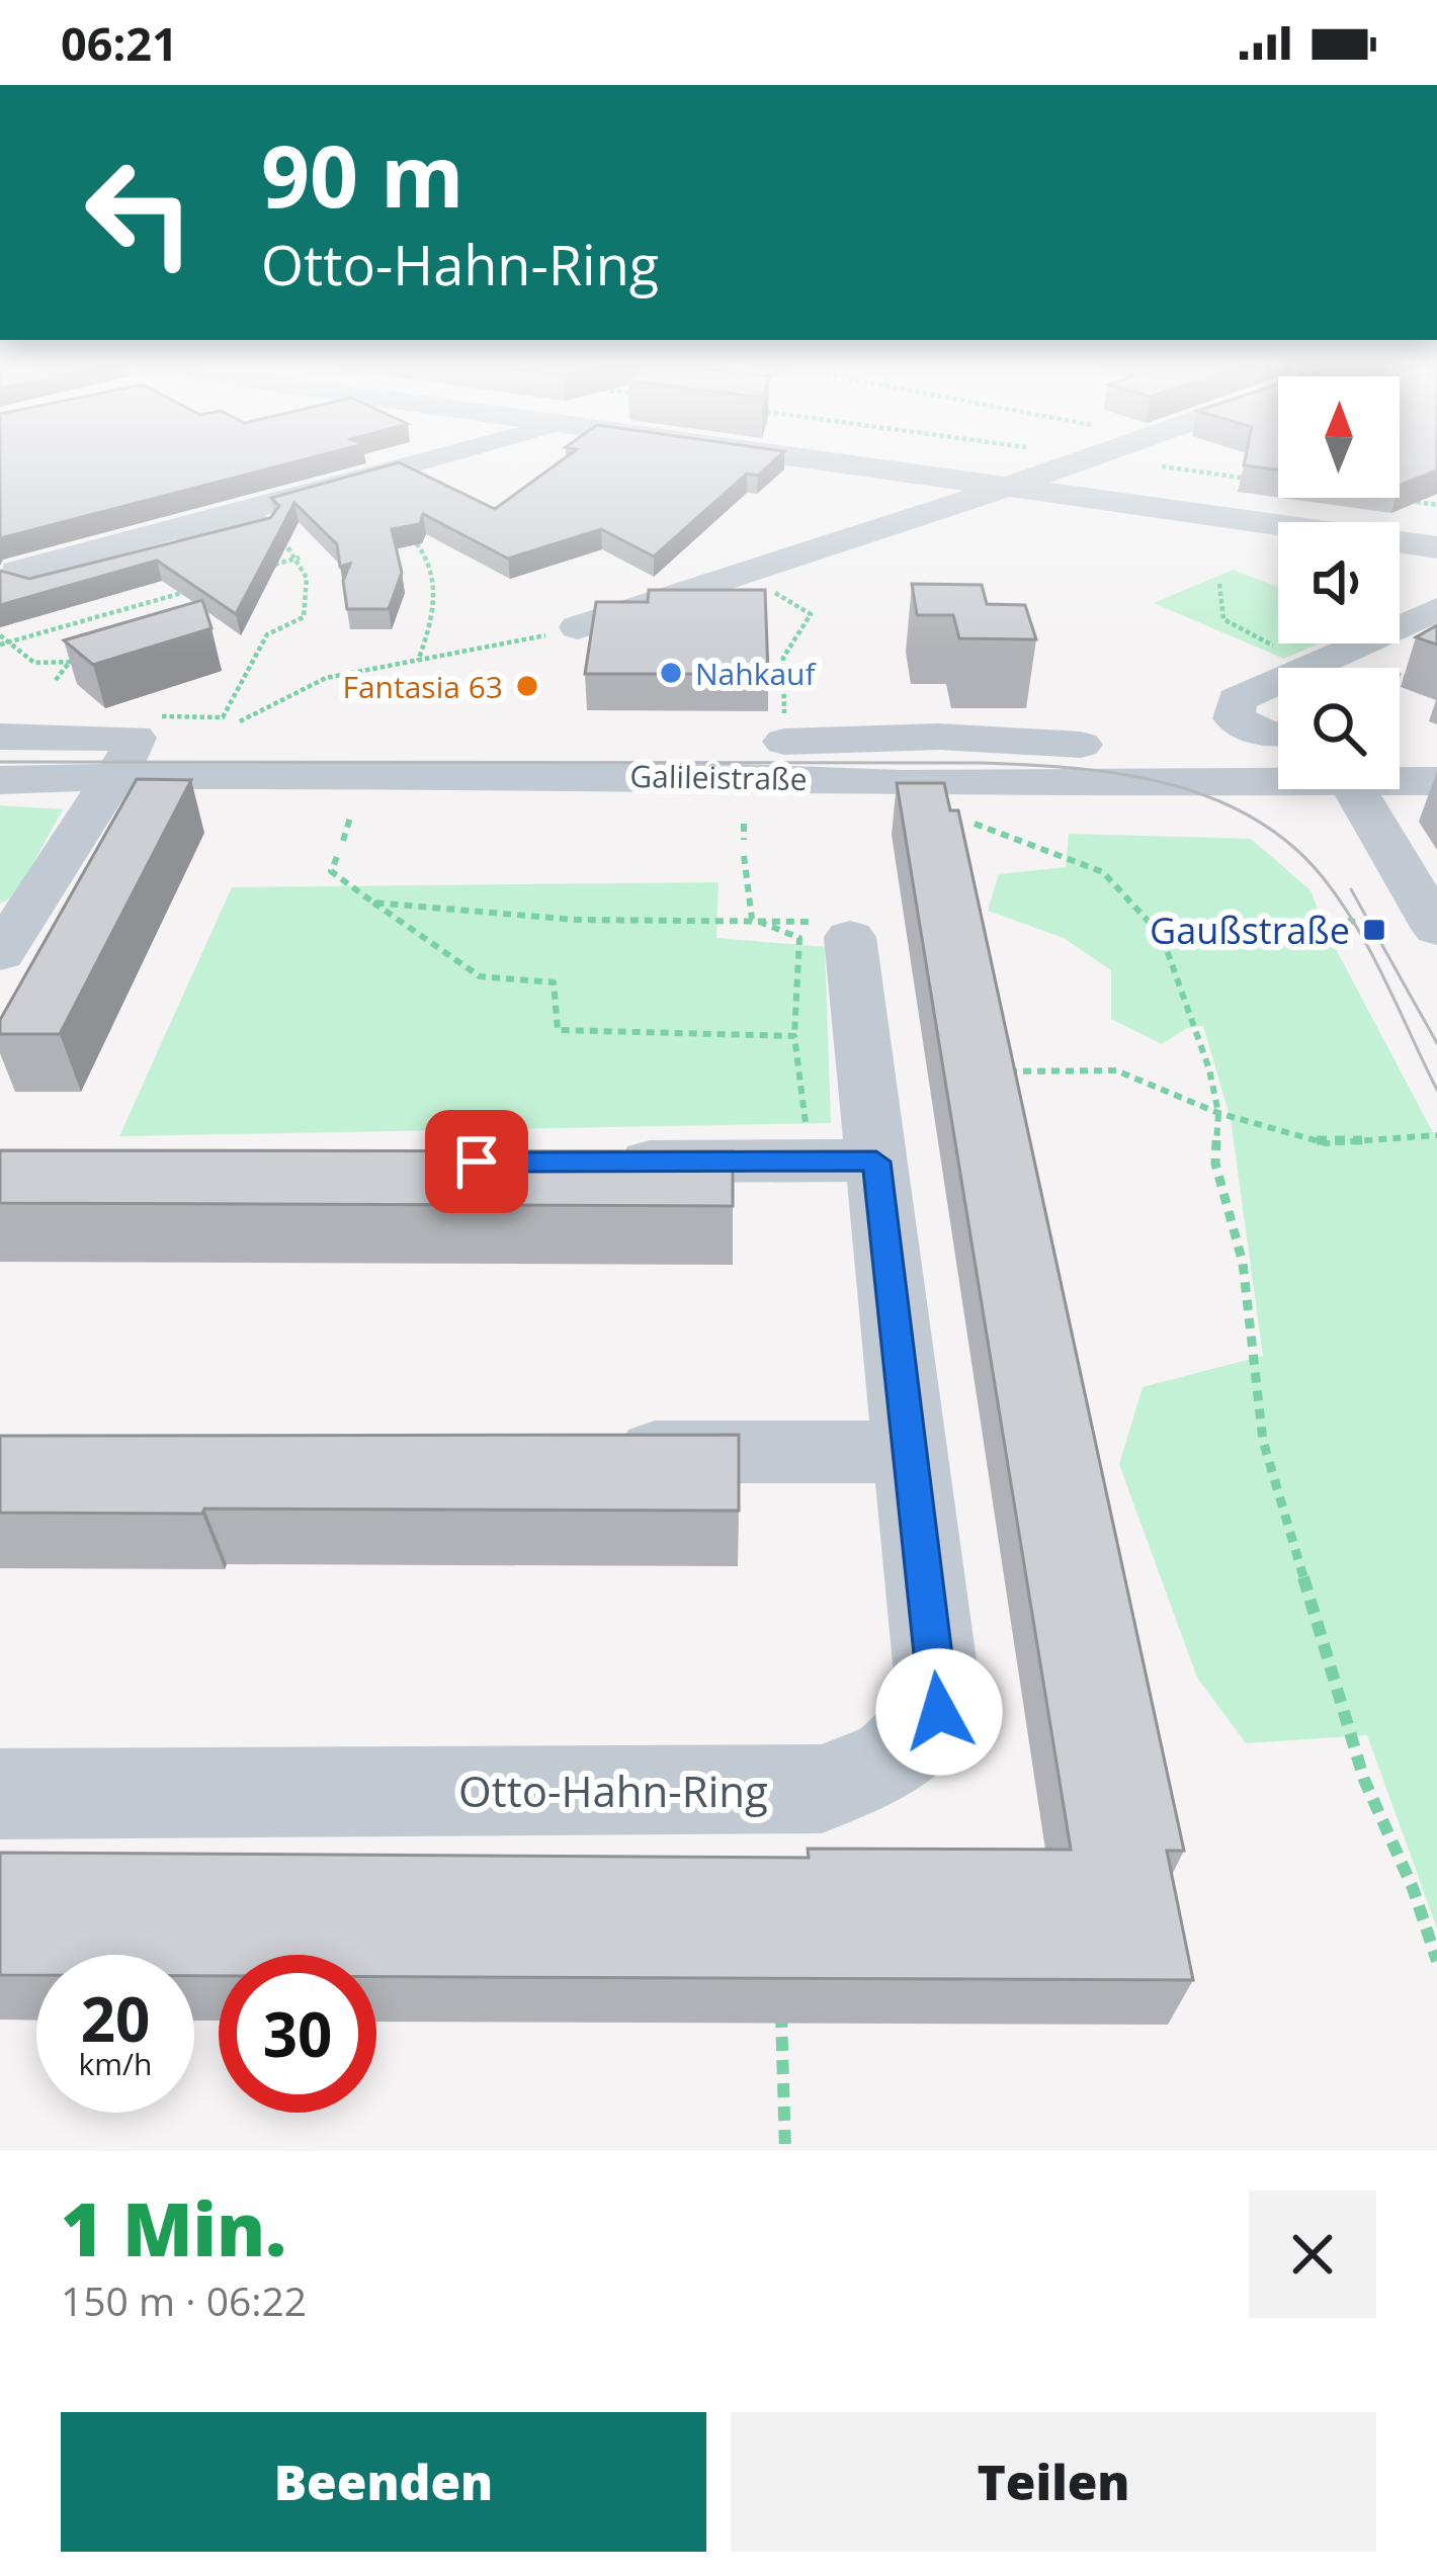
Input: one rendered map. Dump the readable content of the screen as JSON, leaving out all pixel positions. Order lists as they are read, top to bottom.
{
  "streets": {
    "street": ["Galileistraße", "Otto-Hahn-Ring"]
  },
  "places": {
    "other": ["Nahkauf", "Fantasia 63"],
    "transit": ["Gaußstraße"]
  },
  "north": "top",
  "page": {
    "status": "06:21",
    "turn": ["90 m", "Otto-Hahn-Ring"],
    "speed": "20 km/h",
    "limit": "30",
    "heading": ["1 Min.", "150 m · 06:22"],
    "buttons": ["Beenden", "Teilen"]
  }
}
